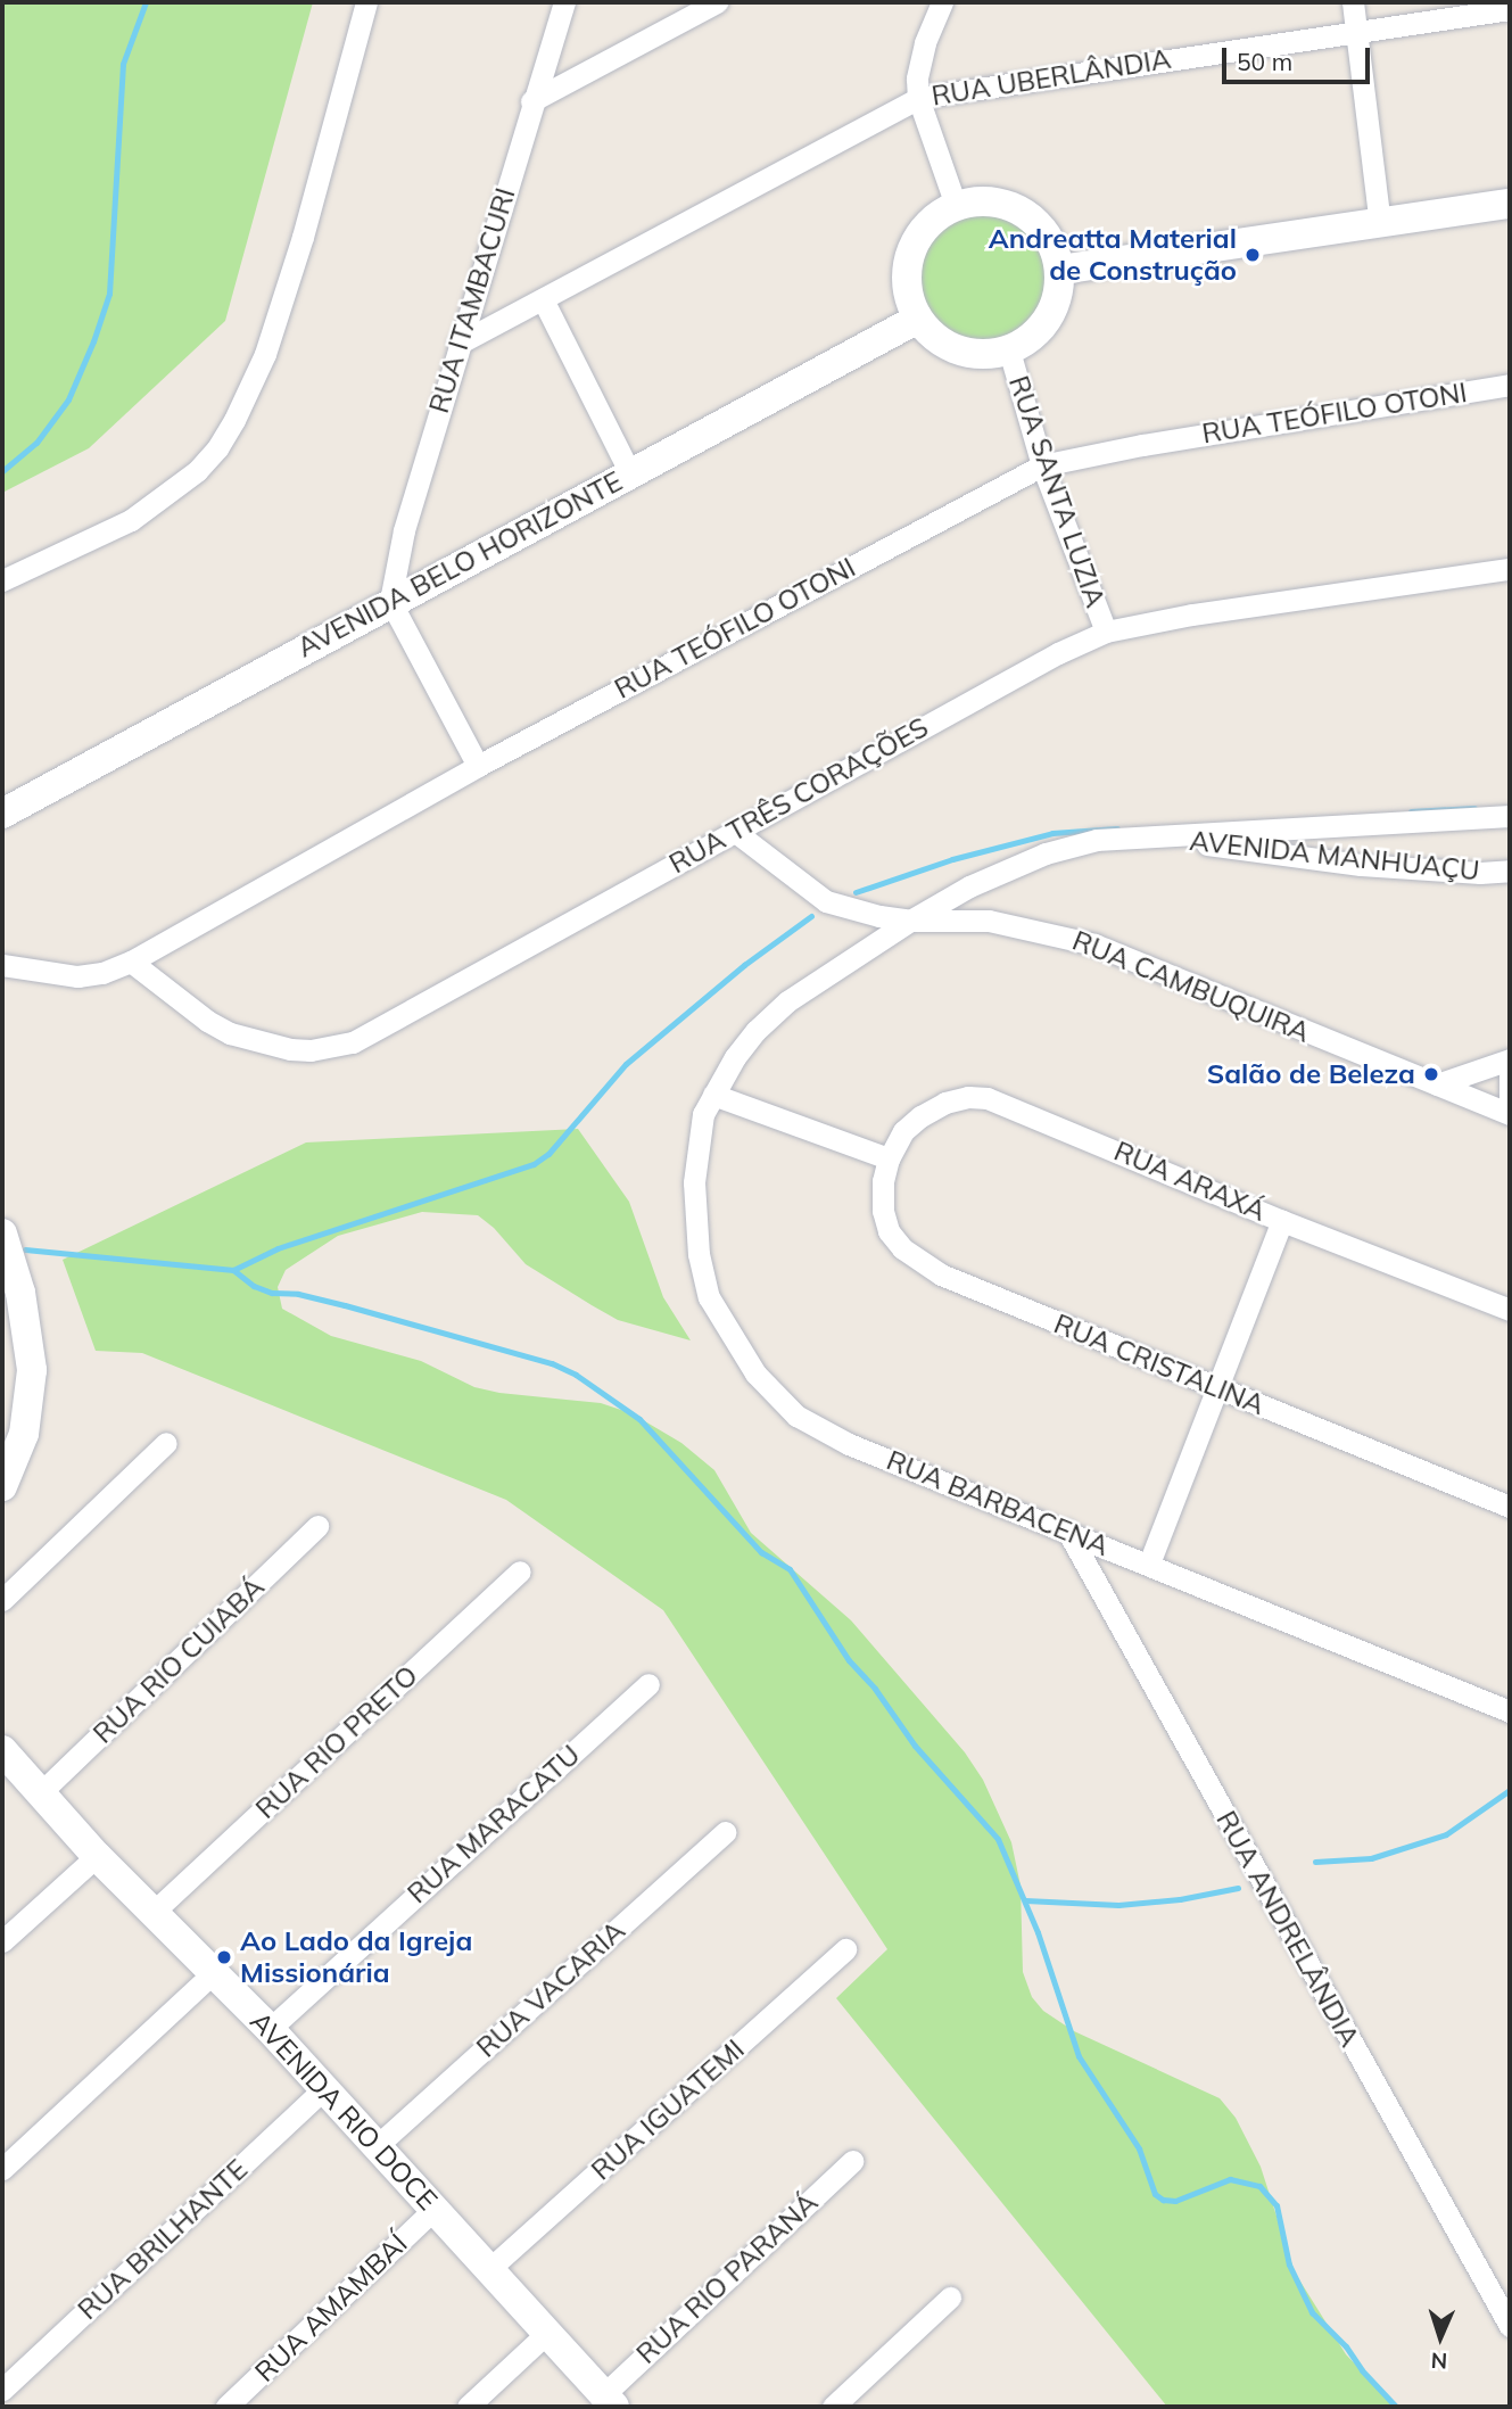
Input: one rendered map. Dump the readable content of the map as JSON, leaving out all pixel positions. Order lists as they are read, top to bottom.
{
  "streets": {
    "street": [
      "RUA UBERLÂNDIA",
      "RUA ITAMBACURI",
      "RUA TEÓFILO OTONI",
      "RUA SANTA LUZIA",
      "AVENIDA BELO HORIZONTE",
      "RUA TRÊS CORAÇÕES",
      "AVENIDA MANHUAÇU",
      "RUA CAMBUQUIRA",
      "RUA ARAXÁ",
      "RUA CRISTALINA",
      "RUA BARBACENA",
      "RUA RIO CUIABÁ",
      "RUA RIO PRETO",
      "RUA MARACATU",
      "RUA ANDRELÂNDIA",
      "RUA VACARIA",
      "RUA IGUATEMI",
      "AVENIDA RIO DOCE",
      "RUA BRILHANTE",
      "RUA RIO PARANÁ",
      "RUA AMAMBAÍ"
    ]
  },
  "crossings": [
    ["RUA UBERLÂNDIA", "RUA ITAMBACURI"],
    ["RUA ITAMBACURI", "AVENIDA BELO HORIZONTE"],
    ["RUA TEÓFILO OTONI", "RUA SANTA LUZIA"],
    ["RUA TEÓFILO OTONI", "RUA TRÊS CORAÇÕES"],
    ["RUA SANTA LUZIA", "AVENIDA BELO HORIZONTE"],
    ["RUA SANTA LUZIA", "RUA TRÊS CORAÇÕES"],
    ["AVENIDA MANHUAÇU", "RUA CAMBUQUIRA"],
    ["RUA ARAXÁ", "RUA CRISTALINA"],
    ["RUA BARBACENA", "RUA ANDRELÂNDIA"],
    ["RUA RIO CUIABÁ", "AVENIDA RIO DOCE"],
    ["RUA RIO PRETO", "AVENIDA RIO DOCE"],
    ["RUA MARACATU", "AVENIDA RIO DOCE"],
    ["RUA VACARIA", "AVENIDA RIO DOCE"],
    ["RUA IGUATEMI", "AVENIDA RIO DOCE"],
    ["AVENIDA RIO DOCE", "RUA BRILHANTE"],
    ["AVENIDA RIO DOCE", "RUA RIO PARANÁ"],
    ["AVENIDA RIO DOCE", "RUA AMAMBAÍ"]
  ],
  "places": ["Andreatta Material de Construção", "Salão de Beleza", "Ao Lado da Igreja Missionária"],
  "scale_bar": "50 m",
  "north": "bottom"
}
